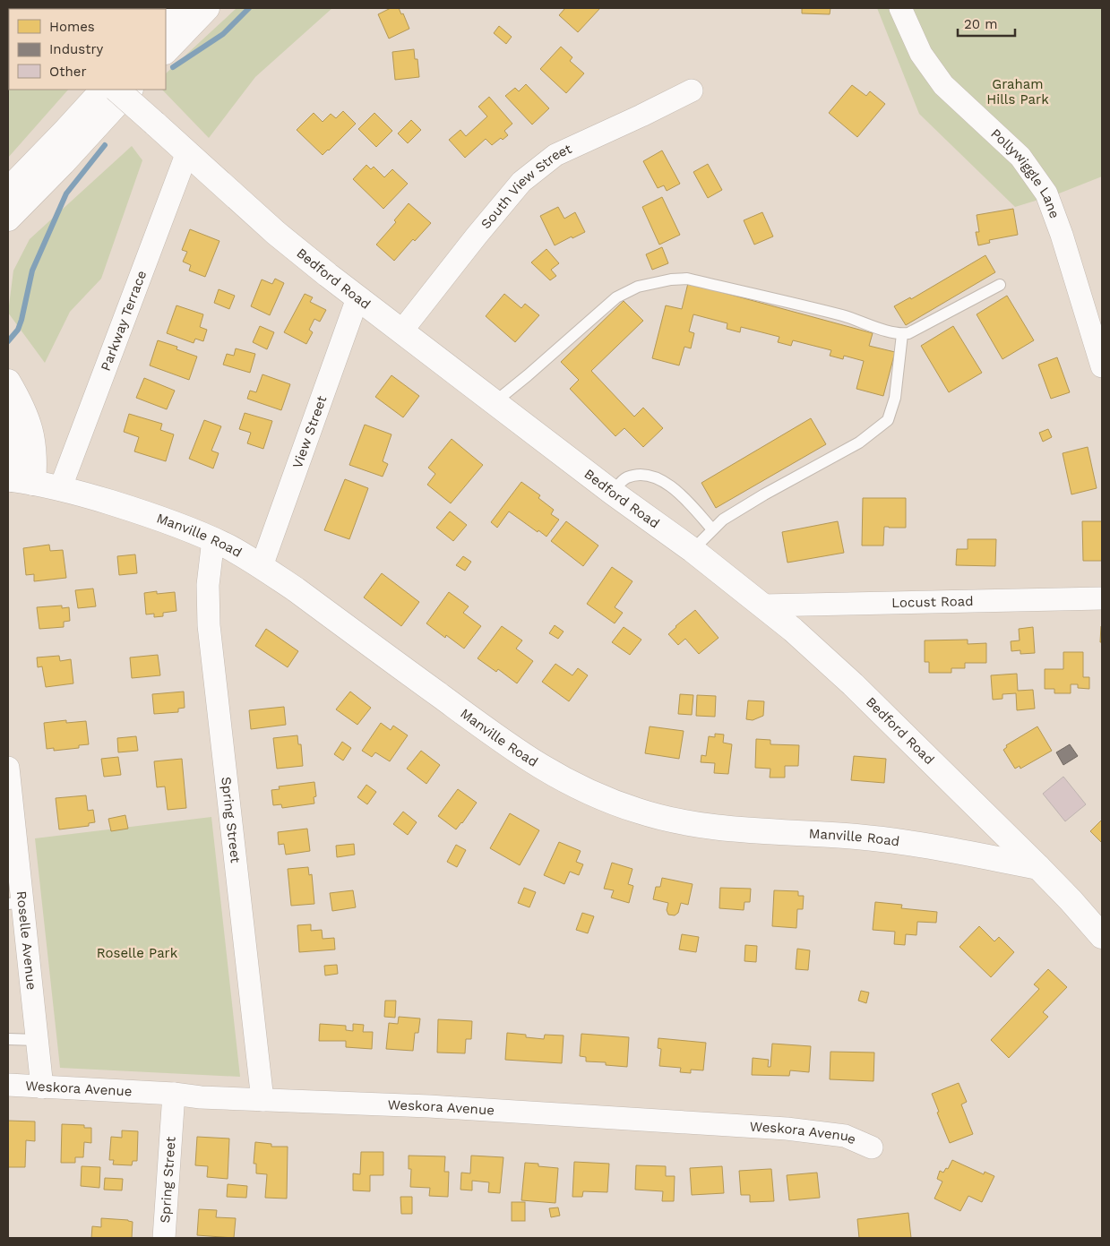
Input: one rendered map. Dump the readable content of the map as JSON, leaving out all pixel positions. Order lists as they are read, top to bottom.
{
  "streets": {
    "main road": ["Bedford Road", "Manville Road"],
    "street": [
      "Pollywiggle Lane",
      "South View Street",
      "Parkway Terrace",
      "View Street",
      "Locust Road",
      "Spring Street",
      "Roselle Avenue",
      "Weskora Avenue"
    ]
  },
  "crossings": [
    ["South View Street", "Bedford Road"],
    ["Bedford Road", "Parkway Terrace"],
    ["Bedford Road", "View Street"],
    ["Bedford Road", "Manville Road"],
    ["Bedford Road", "Locust Road"],
    ["Parkway Terrace", "Manville Road"],
    ["View Street", "Manville Road"],
    ["Manville Road", "Spring Street"],
    ["Spring Street", "Weskora Avenue"],
    ["Roselle Avenue", "Weskora Avenue"]
  ],
  "parks": ["Graham Hills Park", "Roselle Park"],
  "legend": ["Homes", "Industry", "Other"],
  "scale_bar": "20 m"
}
